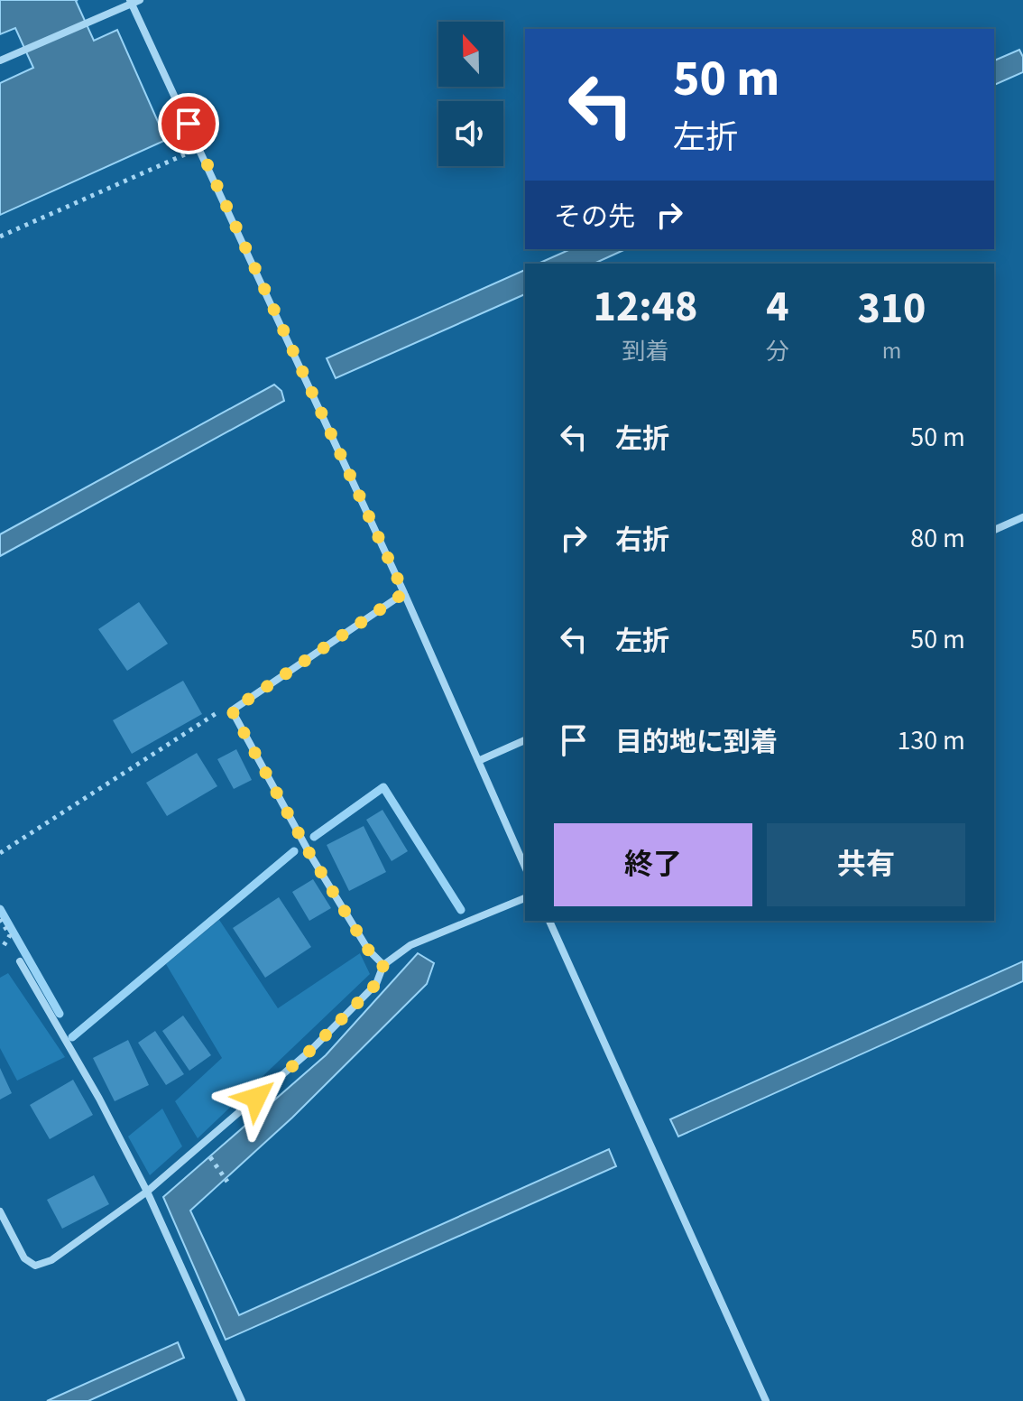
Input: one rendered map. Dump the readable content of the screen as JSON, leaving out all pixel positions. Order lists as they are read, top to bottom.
{
  "north": "top",
  "page": {
    "turn": ["50 m", "左折"],
    "then": "その先",
    "eta": [
      "12:48",
      "到着",
      "4",
      "分",
      "310",
      "m"
    ],
    "list": [
      {
        "name": "左折",
        "value": "50 m"
      },
      {
        "name": "右折",
        "value": "80 m"
      },
      {
        "name": "左折",
        "value": "50 m"
      },
      {
        "name": "目的地に到着",
        "value": "130 m"
      }
    ],
    "buttons": ["終了", "共有"]
  }
}
